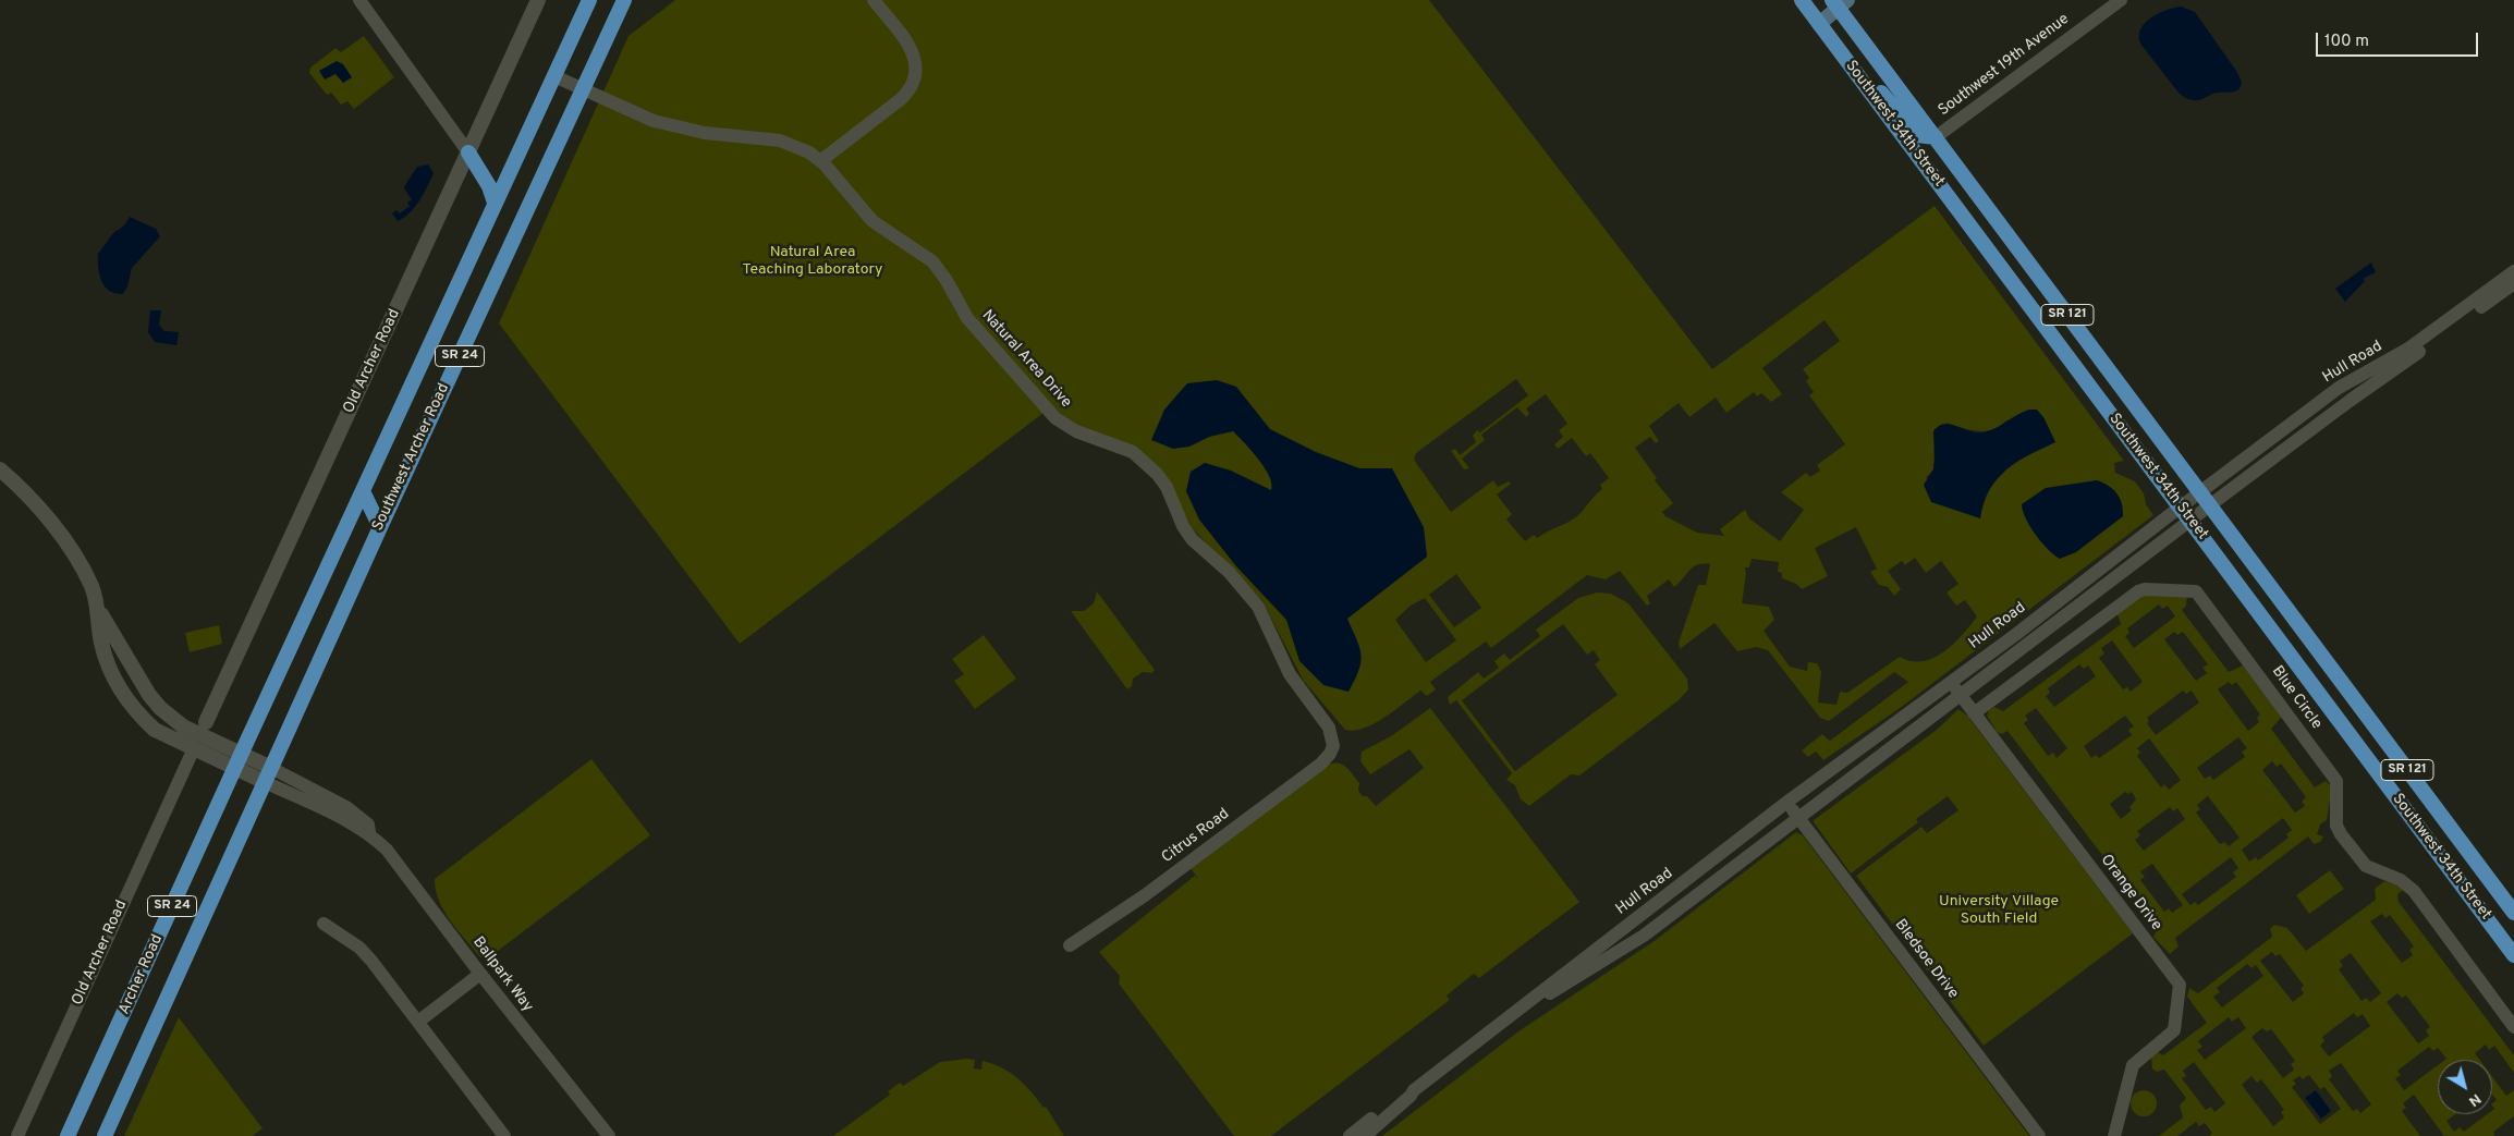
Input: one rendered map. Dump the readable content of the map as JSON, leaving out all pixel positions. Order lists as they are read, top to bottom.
{
  "streets": {
    "main road": [
      "Southwest 34th Street",
      "SR 121",
      "SR 24",
      "Southwest Archer Road",
      "Archer Road"
    ],
    "street": [
      "Southwest 19th Avenue",
      "Natural Area Drive",
      "Old Archer Road",
      "Hull Road",
      "Blue Circle",
      "Citrus Road",
      "Orange Drive",
      "Bledsoe Drive",
      "Ballpark Way"
    ]
  },
  "crossings": [
    ["Southwest 19th Avenue", "Southwest 34th Street"],
    ["Southwest 34th Street", "Hull Road"],
    ["SR 24", "Southwest Archer Road"],
    ["SR 24", "Ballpark Way"],
    ["Natural Area Drive", "Southwest Archer Road"],
    ["Natural Area Drive", "Citrus Road"],
    ["Hull Road", "Orange Drive"],
    ["Hull Road", "Bledsoe Drive"],
    ["Southwest Archer Road", "Archer Road"],
    ["Southwest Archer Road", "Ballpark Way"],
    ["Blue Circle", "Orange Drive"]
  ],
  "parks": ["Natural Area Teaching Laboratory", "University Village South Field"],
  "scale_bar": "100 m",
  "north": "bottom right"
}
